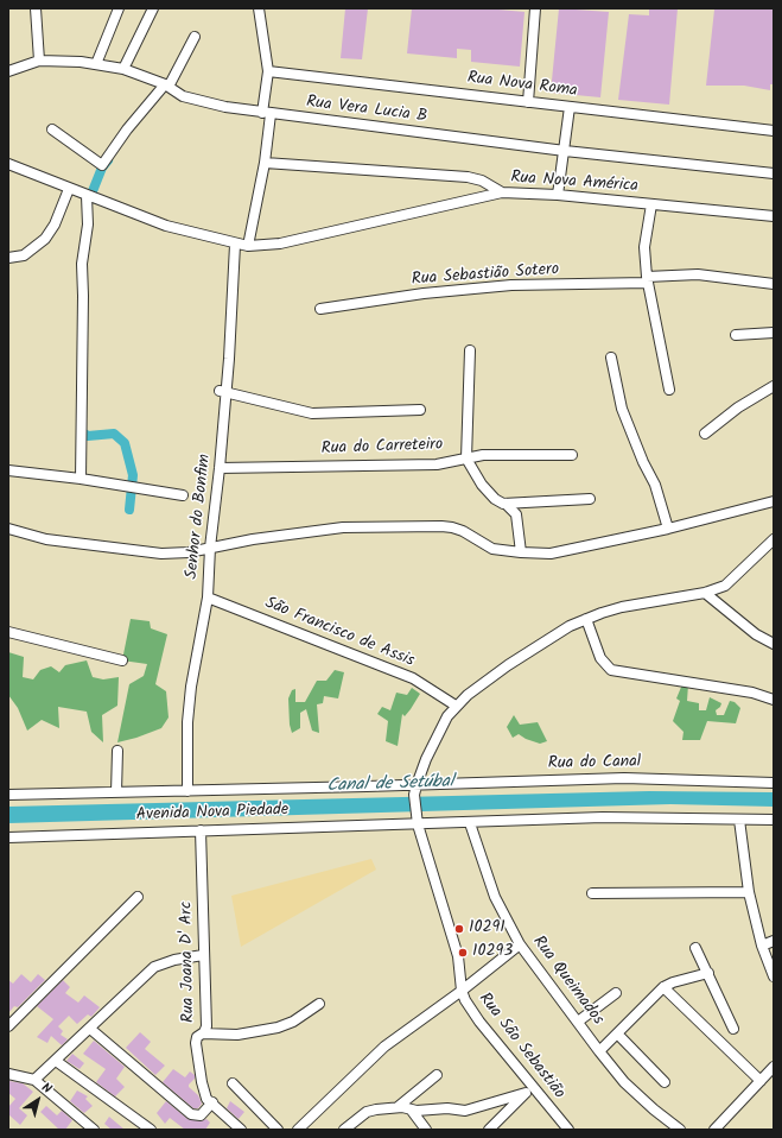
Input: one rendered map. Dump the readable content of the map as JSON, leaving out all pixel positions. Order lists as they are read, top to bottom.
{
  "streets": {
    "street": [
      "Rua Nova Roma",
      "Rua Vera Lucia B",
      "Rua Nova América",
      "Rua Sebastião Sotero",
      "Rua do Carreteiro",
      "Senhor do Bonfim",
      "São Francisco de Assis",
      "Rua do Canal",
      "Avenida Nova Piedade",
      "Rua Joana D' Arc",
      "Rua Queimados",
      "Rua São Sebastião"
    ]
  },
  "crossings": [
    ["Rua Nova América", "Senhor do Bonfim"],
    ["Rua do Carreteiro", "Senhor do Bonfim"],
    ["Senhor do Bonfim", "São Francisco de Assis"],
    ["Senhor do Bonfim", "Avenida Nova Piedade"],
    ["Rua do Canal", "Avenida Nova Piedade"],
    ["Rua do Canal", "Rua São Sebastião"],
    ["Avenida Nova Piedade", "Rua Joana D' Arc"],
    ["Avenida Nova Piedade", "Rua São Sebastião"]
  ],
  "water": ["Canal de Setúbal"],
  "places": ["10291", "10293"],
  "north": "top right"
}
